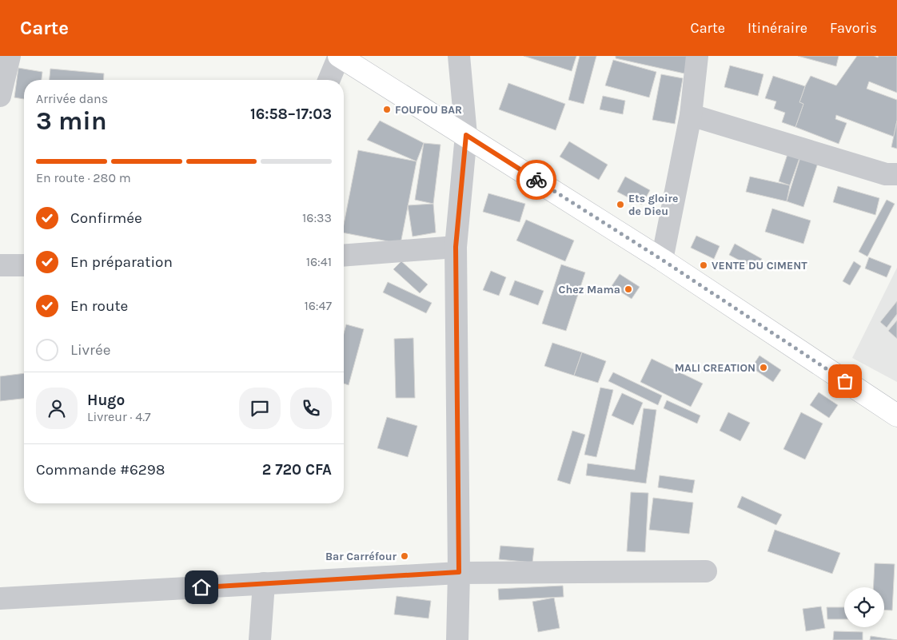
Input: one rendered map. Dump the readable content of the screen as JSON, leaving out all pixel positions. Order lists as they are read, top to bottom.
{
  "places": [
    "FOUFOU BAR",
    "Ets gloire de Dieu",
    "VENTE DU CIMENT",
    "Chez Mama",
    "MALI CREATION",
    "Bar Carréfour"
  ],
  "page": {
    "header": "Carte",
    "nav": ["Carte", "Itinéraire", "Favoris"],
    "heading": ["3 min", "Arrivée dans", "16:58–17:03"],
    "panel": [
      "Hugo",
      "Livreur · 4.7",
      "Commande #6298",
      "2 720 CFA"
    ],
    "bar": "En route · 280 m",
    "list": [
      ["Confirmée", "16:33"],
      ["En préparation", "16:41"],
      ["En route", "16:47"],
      "Livrée"
    ]
  }
}
